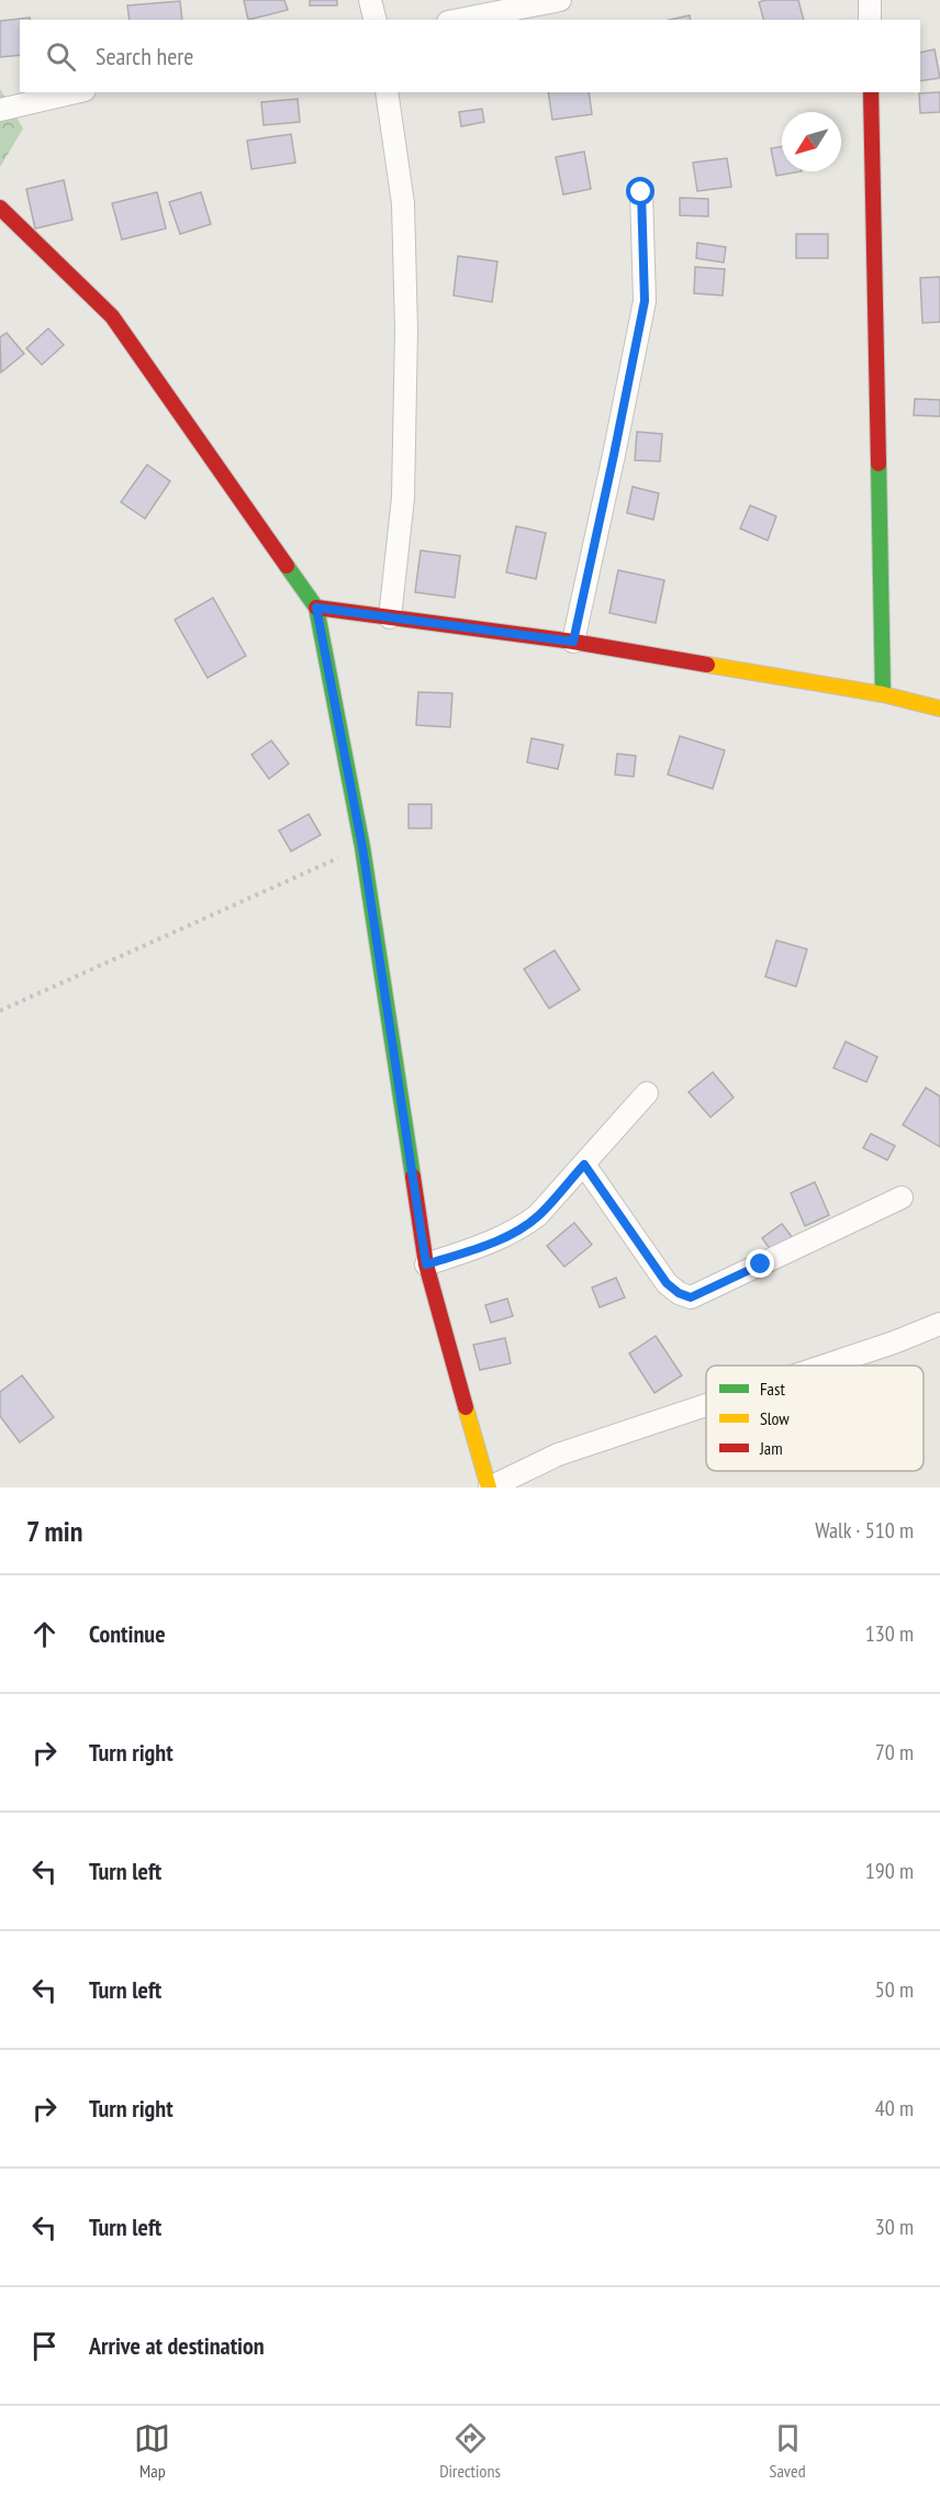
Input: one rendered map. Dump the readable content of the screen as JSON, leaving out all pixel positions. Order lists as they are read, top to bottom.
{
  "legend": ["Fast", "Slow", "Jam"],
  "north": "bottom left",
  "page": {
    "search": "Search here",
    "heading": ["7 min", "Walk · 510 m"],
    "list": [
      ["Continue", "130 m"],
      ["Turn right", "70 m"],
      ["Turn left", "190 m"],
      ["Turn left", "50 m"],
      ["Turn right", "40 m"],
      ["Turn left", "30 m"],
      "Arrive at destination"
    ],
    "nav": ["Map", "Directions", "Saved"]
  }
}
